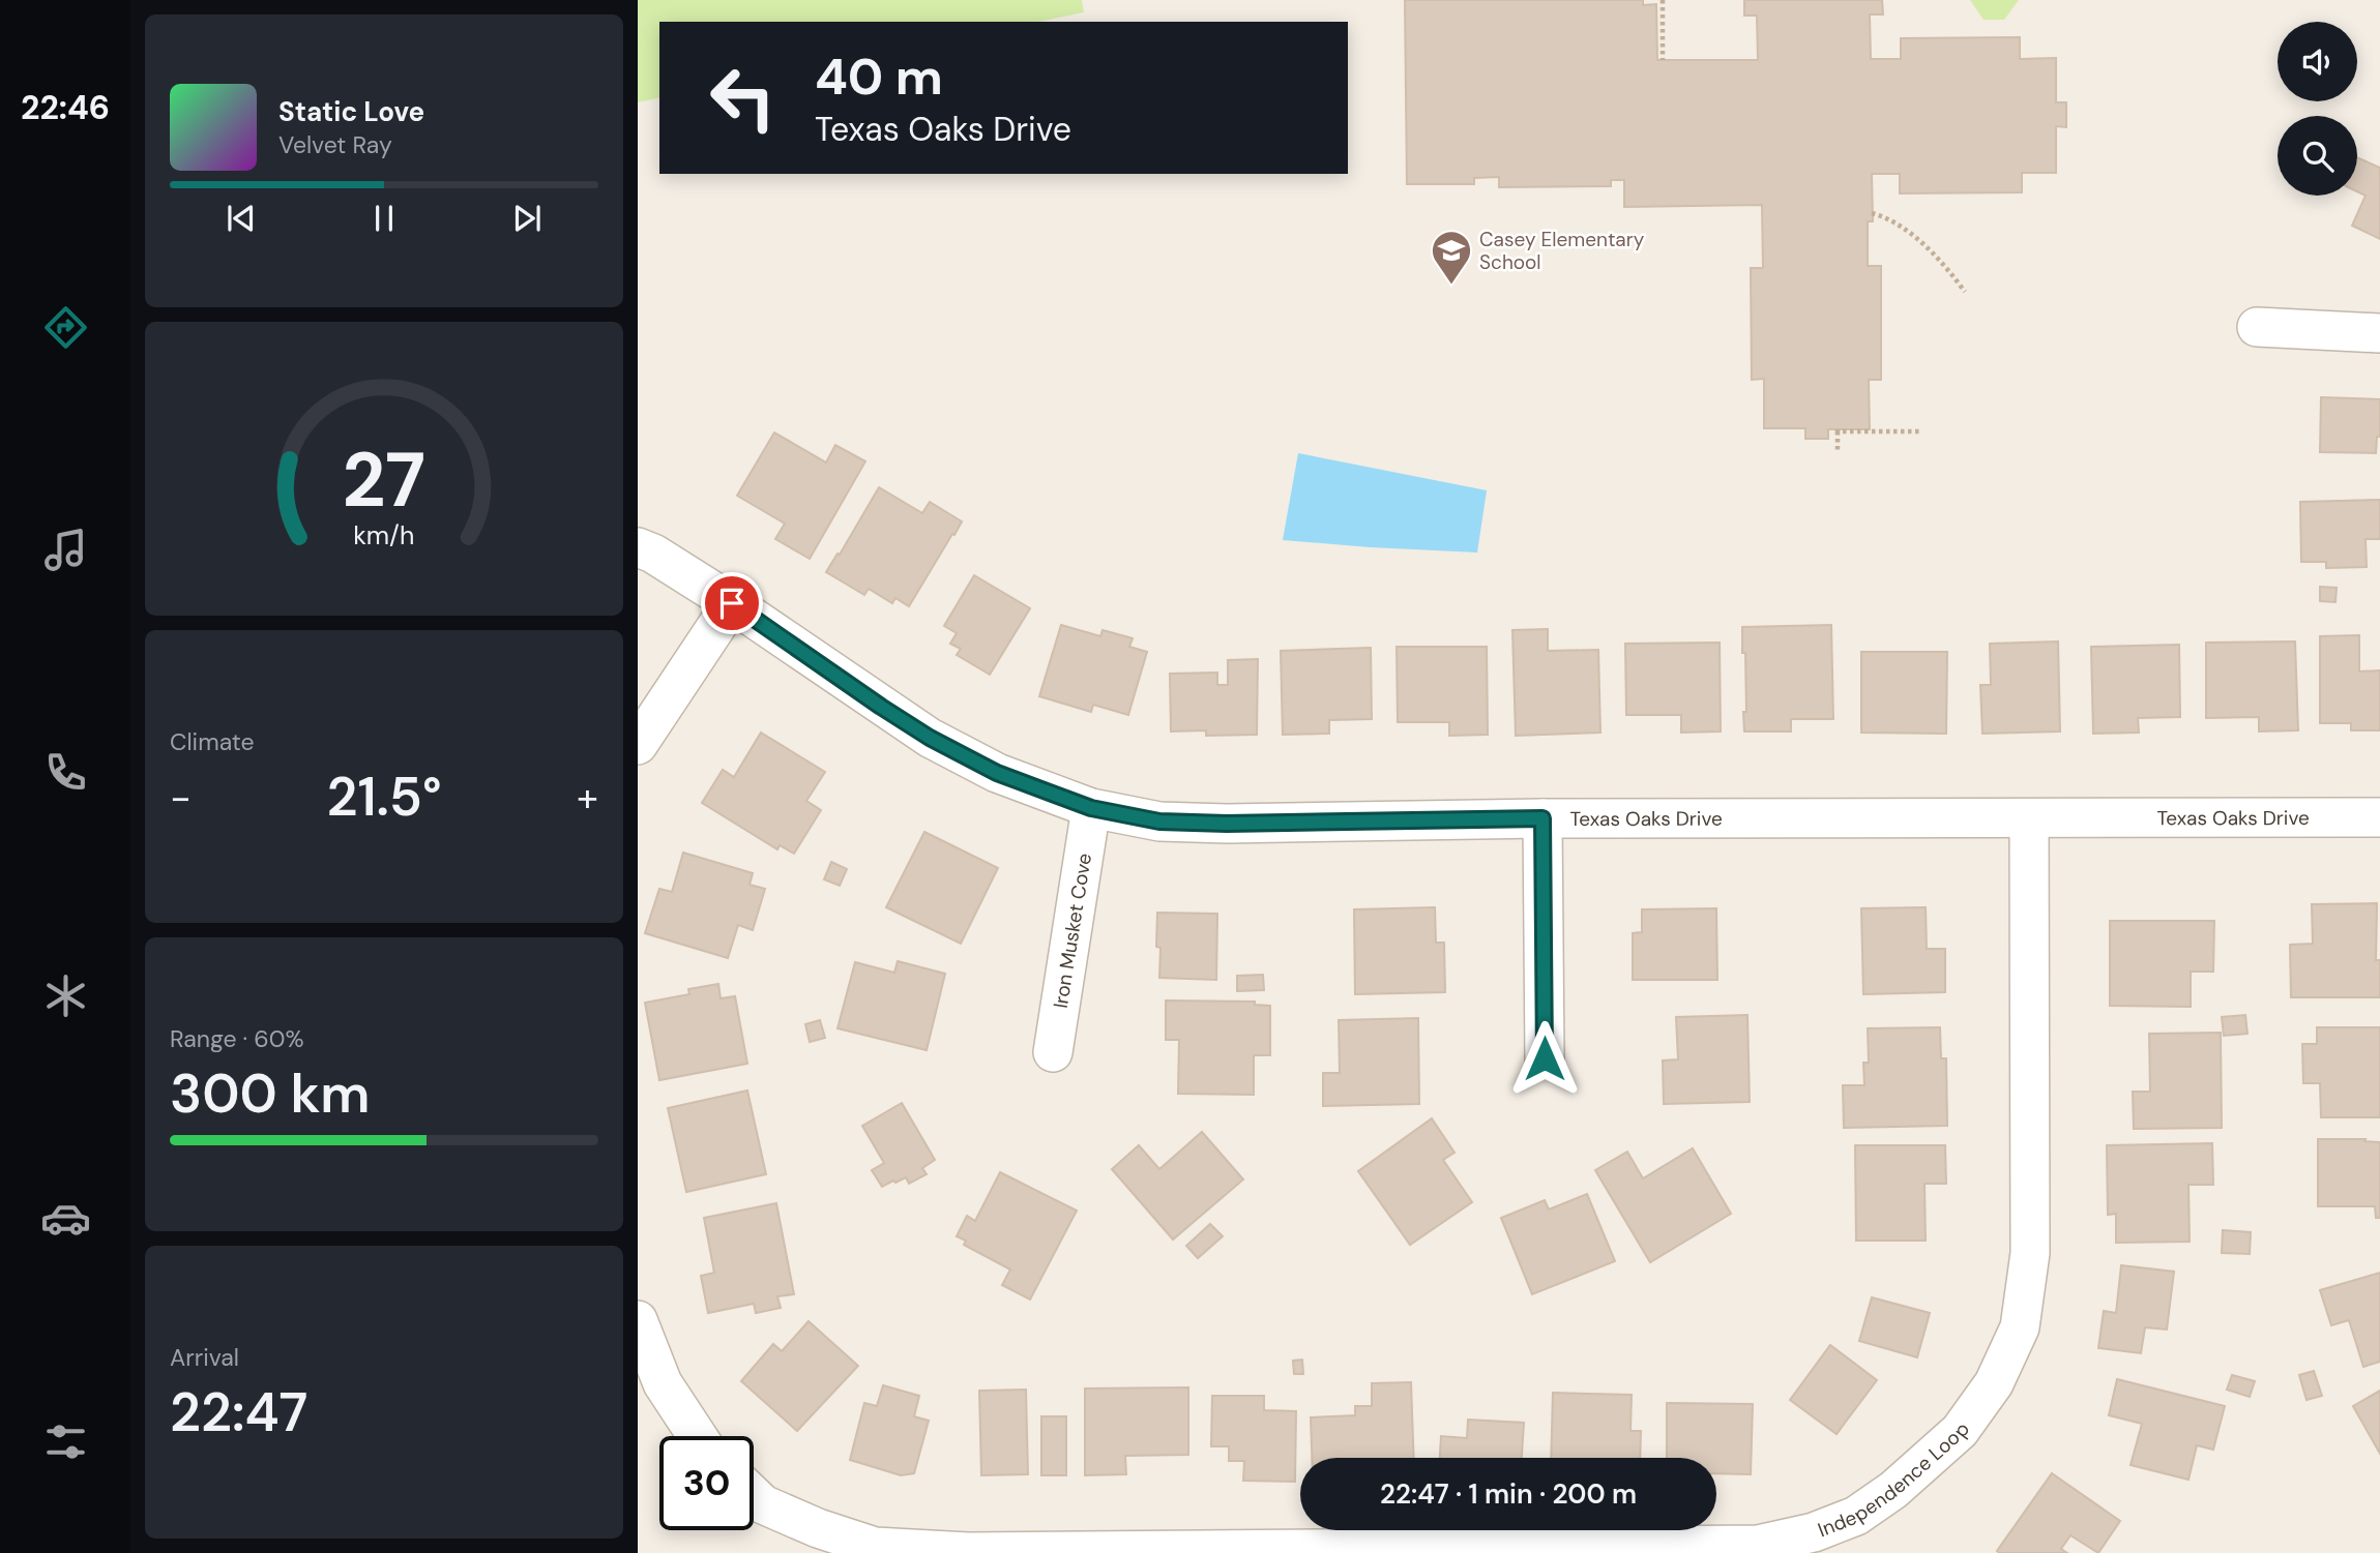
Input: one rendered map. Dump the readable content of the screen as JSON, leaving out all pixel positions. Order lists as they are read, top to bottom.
{
  "streets": {
    "street": ["Texas Oaks Drive", "Iron Musket Cove", "Independence Loop"]
  },
  "crossings": [
    ["Texas Oaks Drive", "Iron Musket Cove"],
    ["Texas Oaks Drive", "Independence Loop"]
  ],
  "places": {
    "school or university": ["Casey Elementary School"]
  },
  "page": {
    "tabs": "22:46",
    "turn": ["40 m", "Texas Oaks Drive"],
    "song": ["Static Love", "Velvet Ray"],
    "tile": [
      "Climate",
      ["Range · 60%", "300 km"],
      ["Arrival", "22:47"]
    ],
    "heat": ["−", "21.5°", "+"],
    "limit": "30",
    "trip": "22:47 · 1 min · 200 m",
    "gauge": ["27", "km/h"]
  }
}
